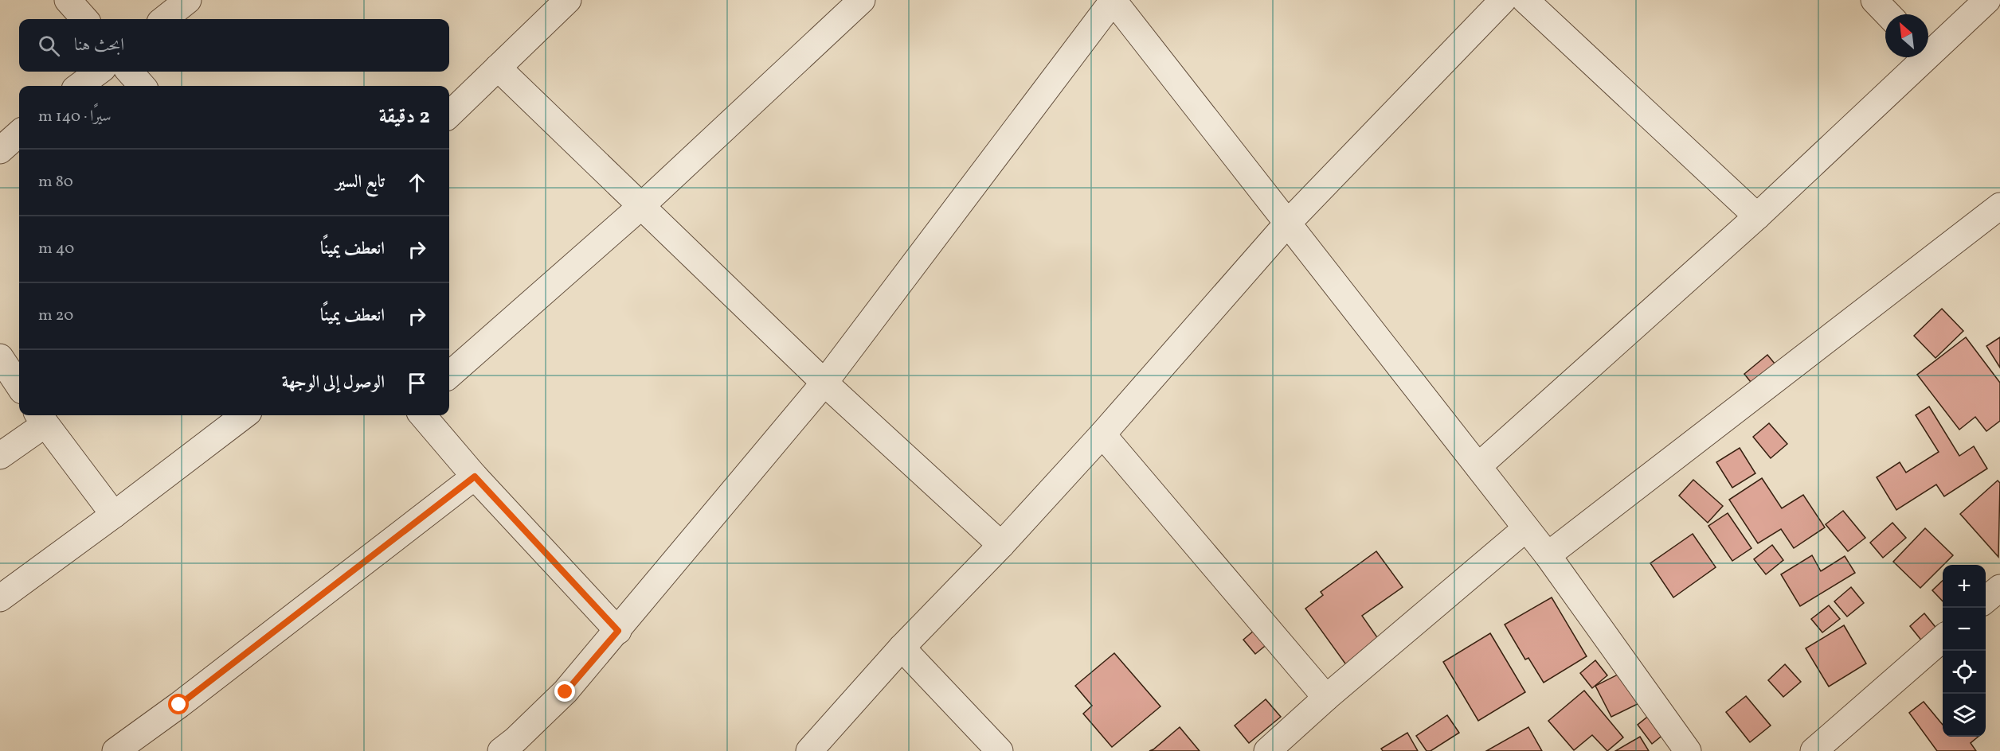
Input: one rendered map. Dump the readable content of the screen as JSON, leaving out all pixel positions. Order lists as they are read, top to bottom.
{
  "north": "top left",
  "page": {
    "search": "ابحث هنا",
    "heading": ["2 دقيقة", "سيرًا · 140 m"],
    "list": [
      ["تابع السير", "80 m"],
      ["انعطف يمينًا", "40 m"],
      ["انعطف يمينًا", "20 m"],
      "الوصول إلى الوجهة"
    ],
    "map_buttons": ["+", "−"]
  }
}
